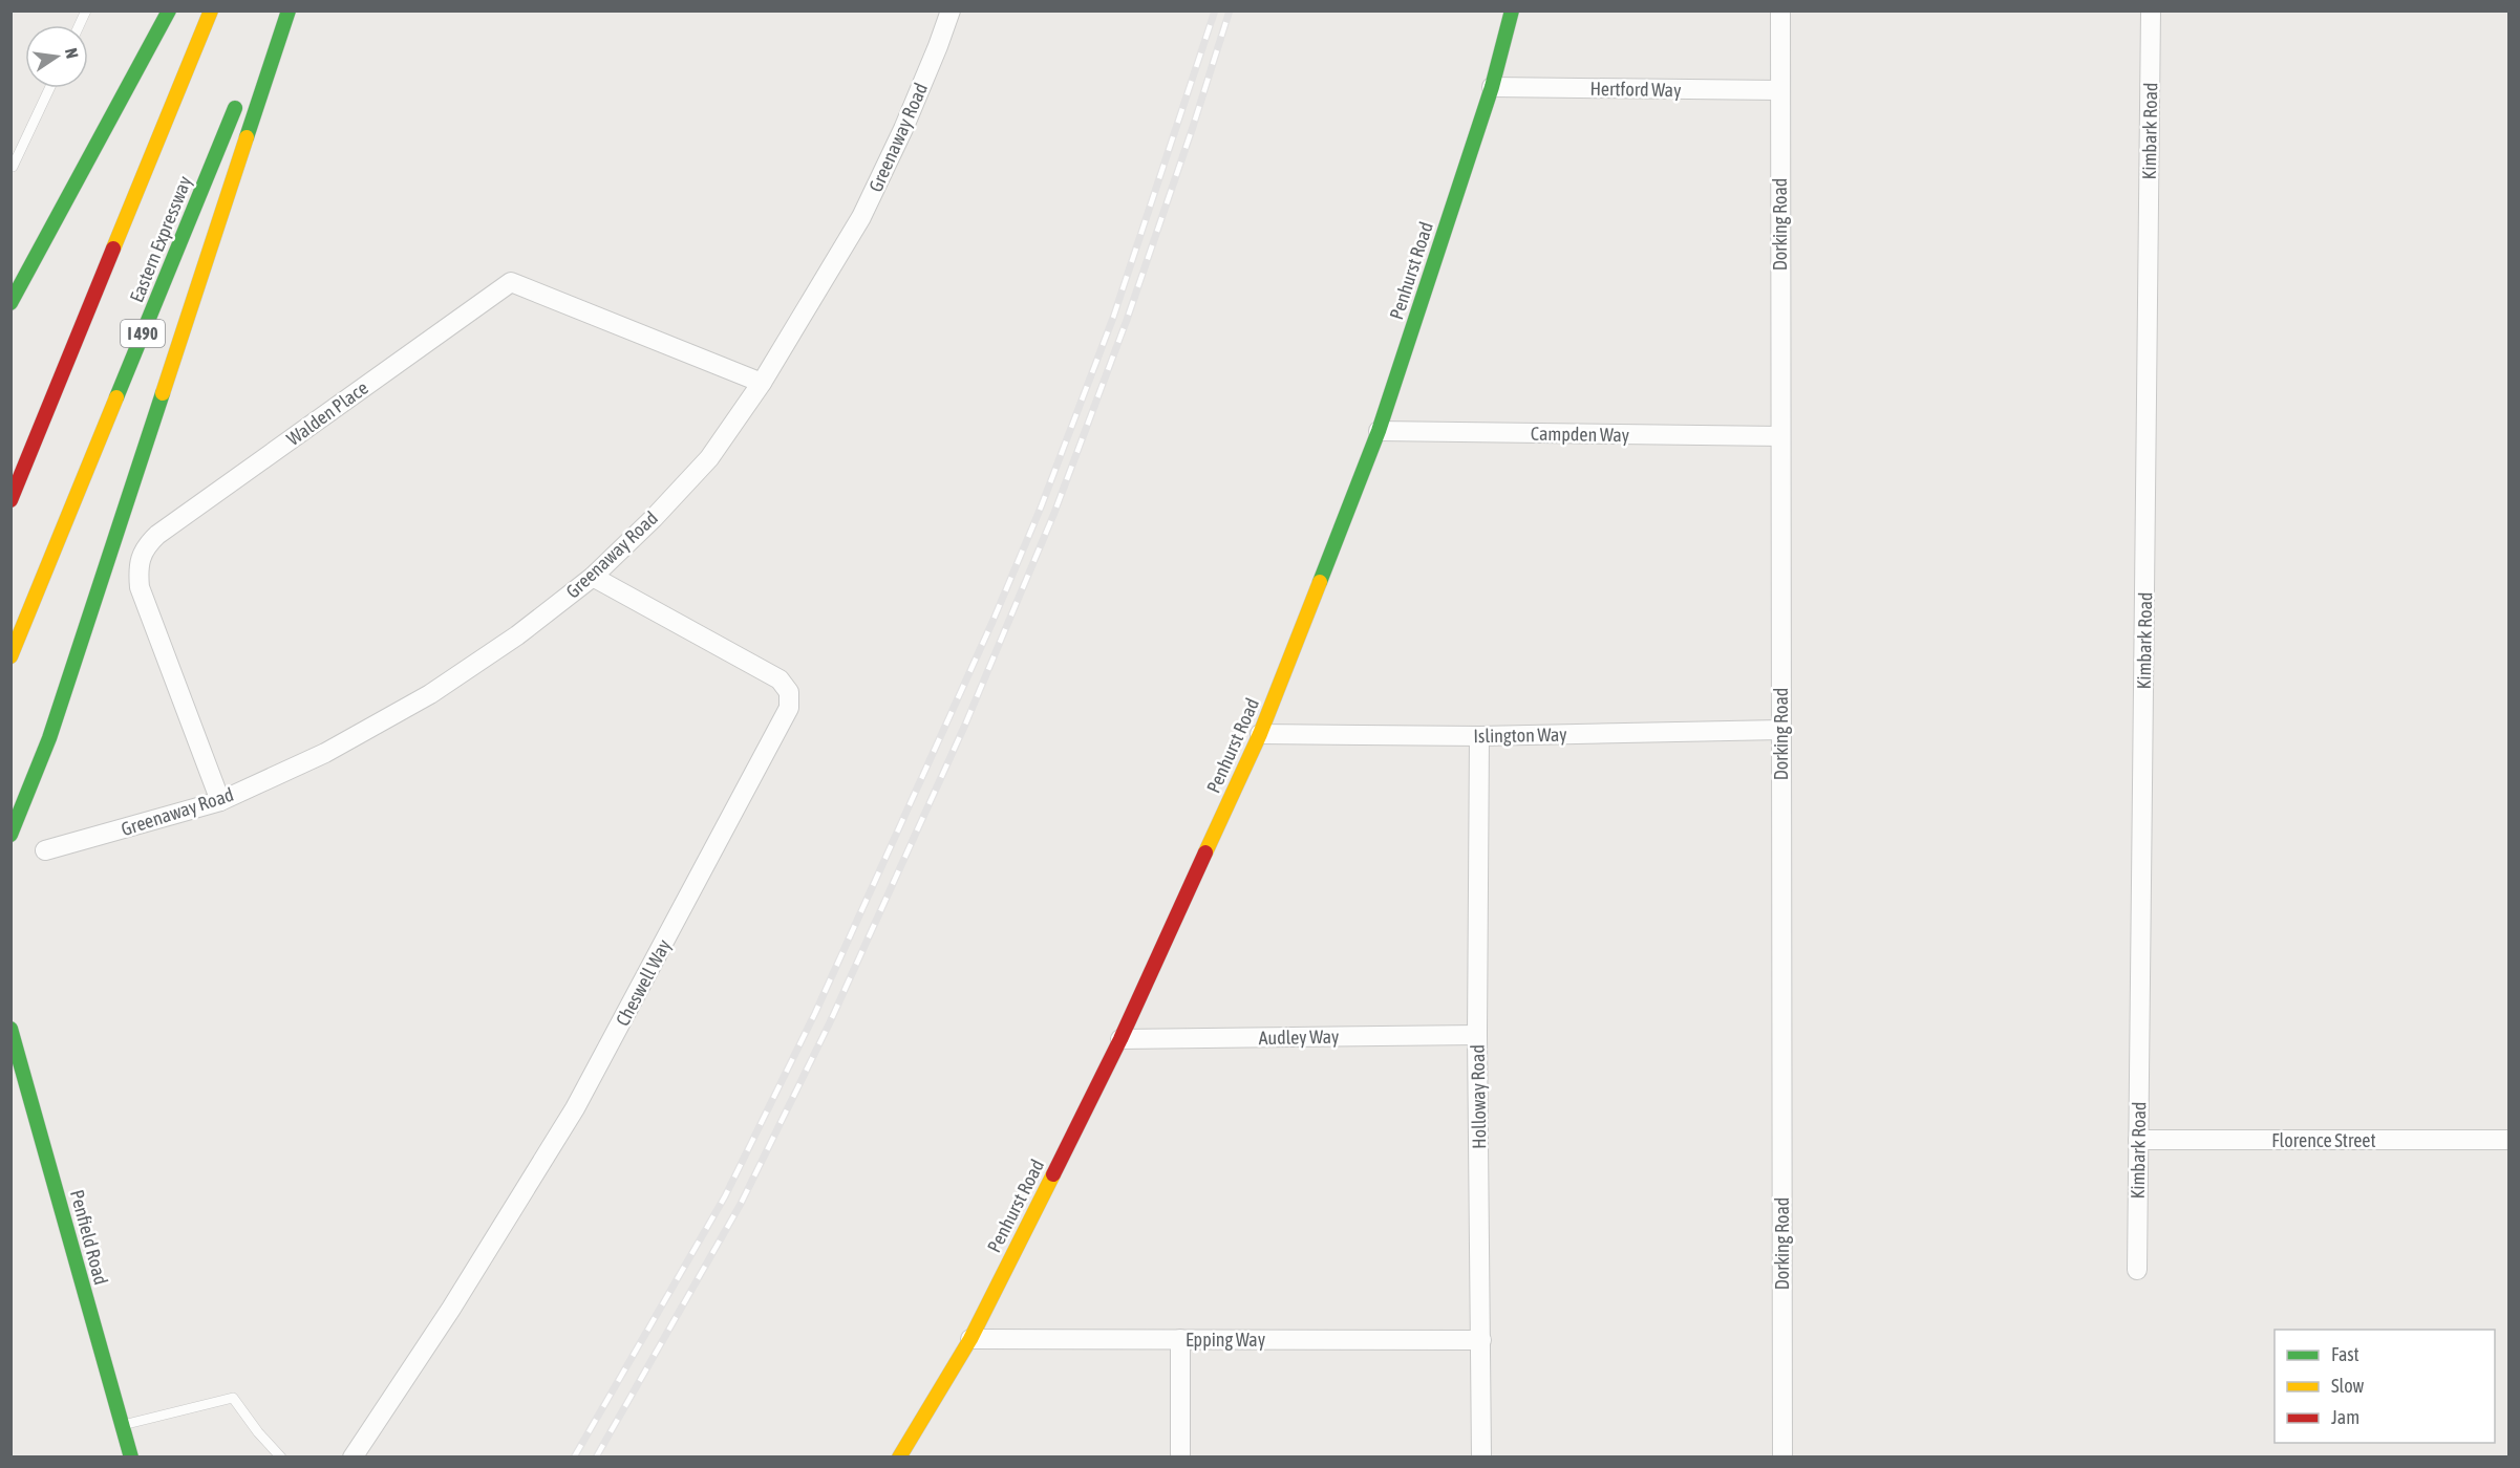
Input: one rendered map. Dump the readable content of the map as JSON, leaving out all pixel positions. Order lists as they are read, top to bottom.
{
  "streets": {
    "main road": [
      "Eastern Expressway",
      "Penhurst Road",
      "I 490",
      "Penfield Road"
    ],
    "street": [
      "Hertford Way",
      "Kimbark Road",
      "Greenaway Road",
      "Dorking Road",
      "Walden Place",
      "Campden Way",
      "Islington Way",
      "Cheswell Way",
      "Audley Way",
      "Holloway Road",
      "Florence Street",
      "Epping Way"
    ]
  },
  "crossings": [
    ["Hertford Way", "Dorking Road"],
    ["Hertford Way", "Penhurst Road"],
    ["Kimbark Road", "Florence Street"],
    ["Greenaway Road", "Walden Place"],
    ["Greenaway Road", "Cheswell Way"],
    ["Dorking Road", "Campden Way"],
    ["Dorking Road", "Islington Way"],
    ["Penhurst Road", "Campden Way"],
    ["Penhurst Road", "Islington Way"],
    ["Penhurst Road", "Audley Way"],
    ["Penhurst Road", "Epping Way"],
    ["Islington Way", "Holloway Road"],
    ["Audley Way", "Holloway Road"],
    ["Holloway Road", "Epping Way"]
  ],
  "legend": ["Fast", "Slow", "Jam"],
  "north": "right"
}
